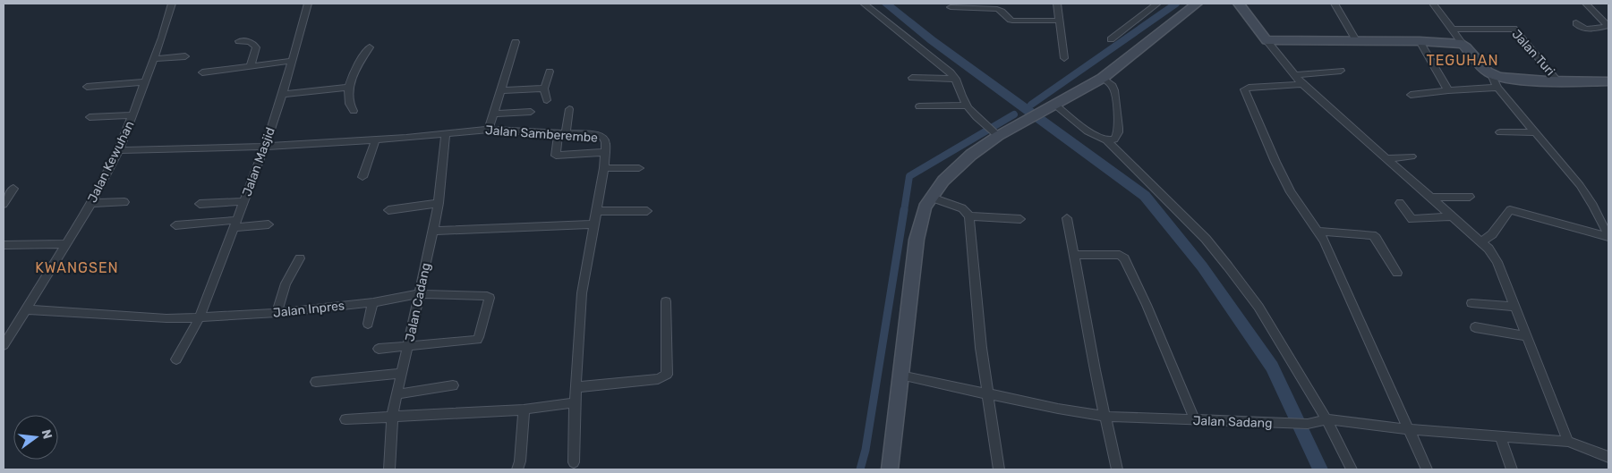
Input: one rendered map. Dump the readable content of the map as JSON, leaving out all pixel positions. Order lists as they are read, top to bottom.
{
  "streets": {
    "street": [
      "Jalan Turi",
      "Jalan Samberembe",
      "Jalan Kewuhan",
      "Jalan Masjid",
      "Jalan Cadang",
      "Jalan Inpres",
      "Jalan Sadang"
    ]
  },
  "crossings": [
    ["Jalan Samberembe", "Jalan Kewuhan"],
    ["Jalan Samberembe", "Jalan Masjid"],
    ["Jalan Samberembe", "Jalan Cadang"],
    ["Jalan Kewuhan", "Jalan Inpres"],
    ["Jalan Masjid", "Jalan Inpres"],
    ["Jalan Cadang", "Jalan Inpres"]
  ],
  "districts": ["TEGUHAN", "KWANGSEN"],
  "north": "right"
}
